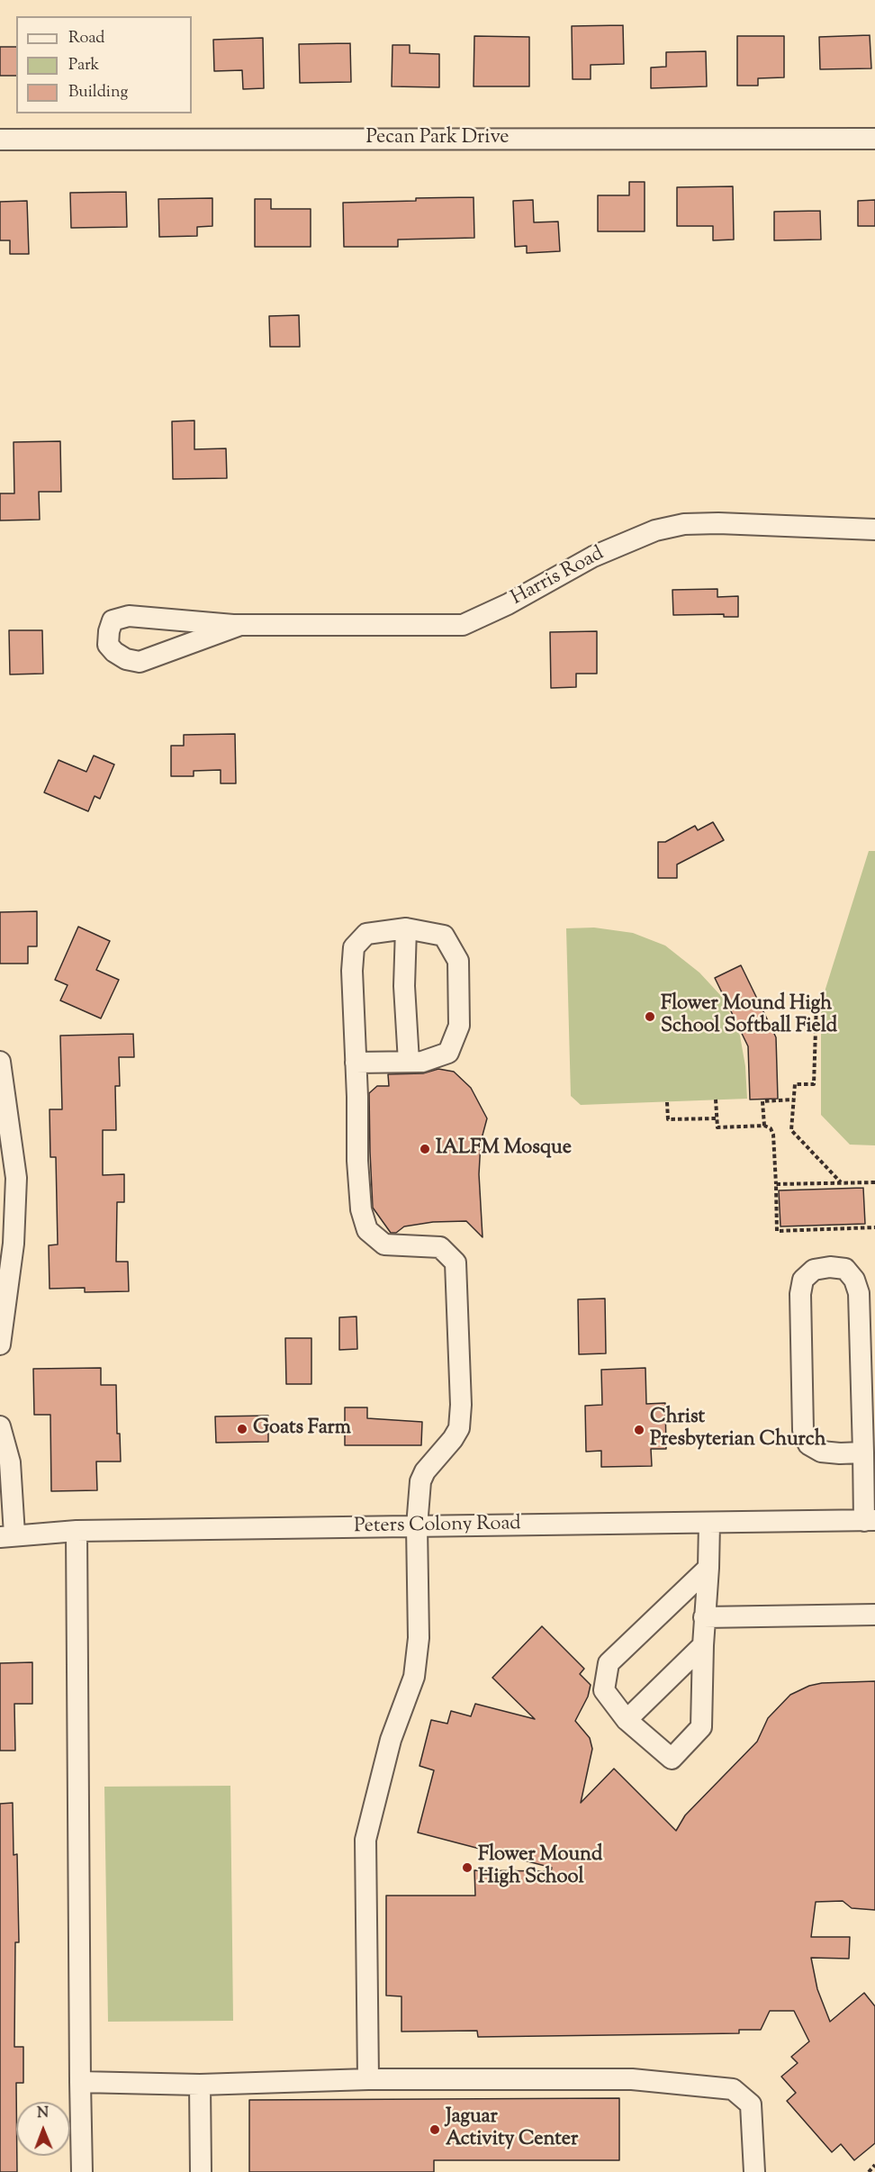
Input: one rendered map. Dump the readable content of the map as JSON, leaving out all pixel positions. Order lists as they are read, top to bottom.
{
  "streets": {
    "street": ["Pecan Park Drive", "Harris Road", "Peters Colony Road"]
  },
  "places": [
    "Flower Mound High School Softball Field",
    "IALFM Mosque",
    "Goats Farm",
    "Christ Presbyterian Church",
    "Flower Mound High School",
    "Jaguar Activity Center"
  ],
  "legend": ["Road", "Park", "Building"],
  "north": "top"
}
